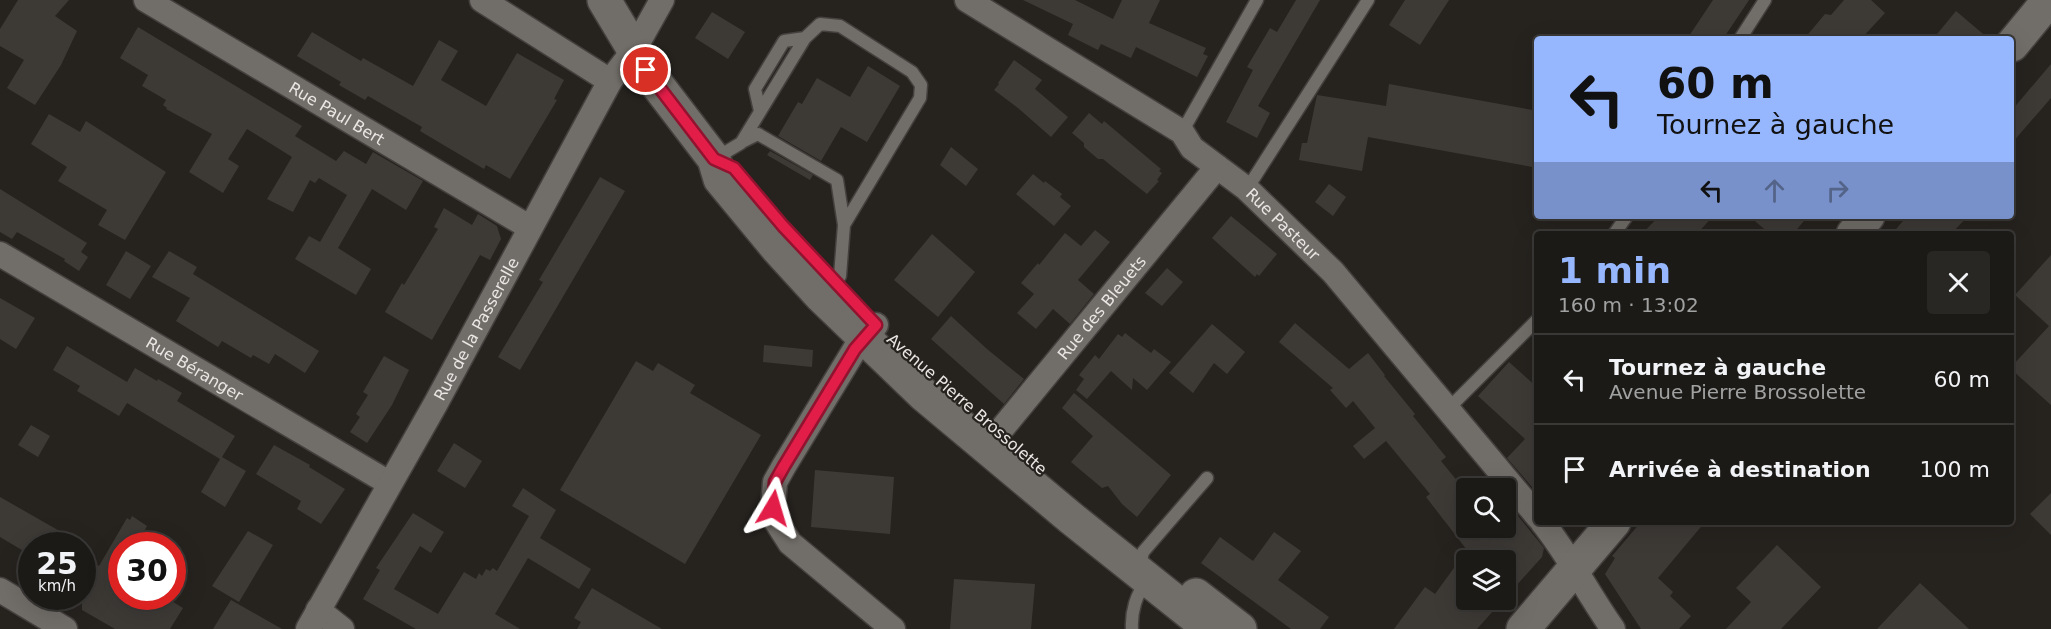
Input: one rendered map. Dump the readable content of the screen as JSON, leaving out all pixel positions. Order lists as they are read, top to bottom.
{
  "streets": {
    "main road": ["Avenue Pierre Brossolette"],
    "street": [
      "Rue Paul Bert",
      "Rue Pasteur",
      "Rue des Bleuets",
      "Rue de la Passerelle",
      "Rue Béranger"
    ]
  },
  "crossings": [
    ["Rue Paul Bert", "Rue de la Passerelle"],
    ["Rue Pasteur", "Rue des Bleuets"],
    ["Rue des Bleuets", "Avenue Pierre Brossolette"],
    ["Rue de la Passerelle", "Rue Béranger"],
    ["Rue de la Passerelle", "Avenue Pierre Brossolette"]
  ],
  "page": {
    "turn": ["60 m", "Tournez à gauche"],
    "heading": ["1 min", "160 m · 13:02"],
    "list": [
      {
        "name": "Tournez à gauche",
        "note": "Avenue Pierre Brossolette",
        "value": "60 m"
      },
      {
        "name": "Arrivée à destination",
        "value": "100 m"
      }
    ],
    "speed": "25 km/h",
    "limit": "30"
  }
}
